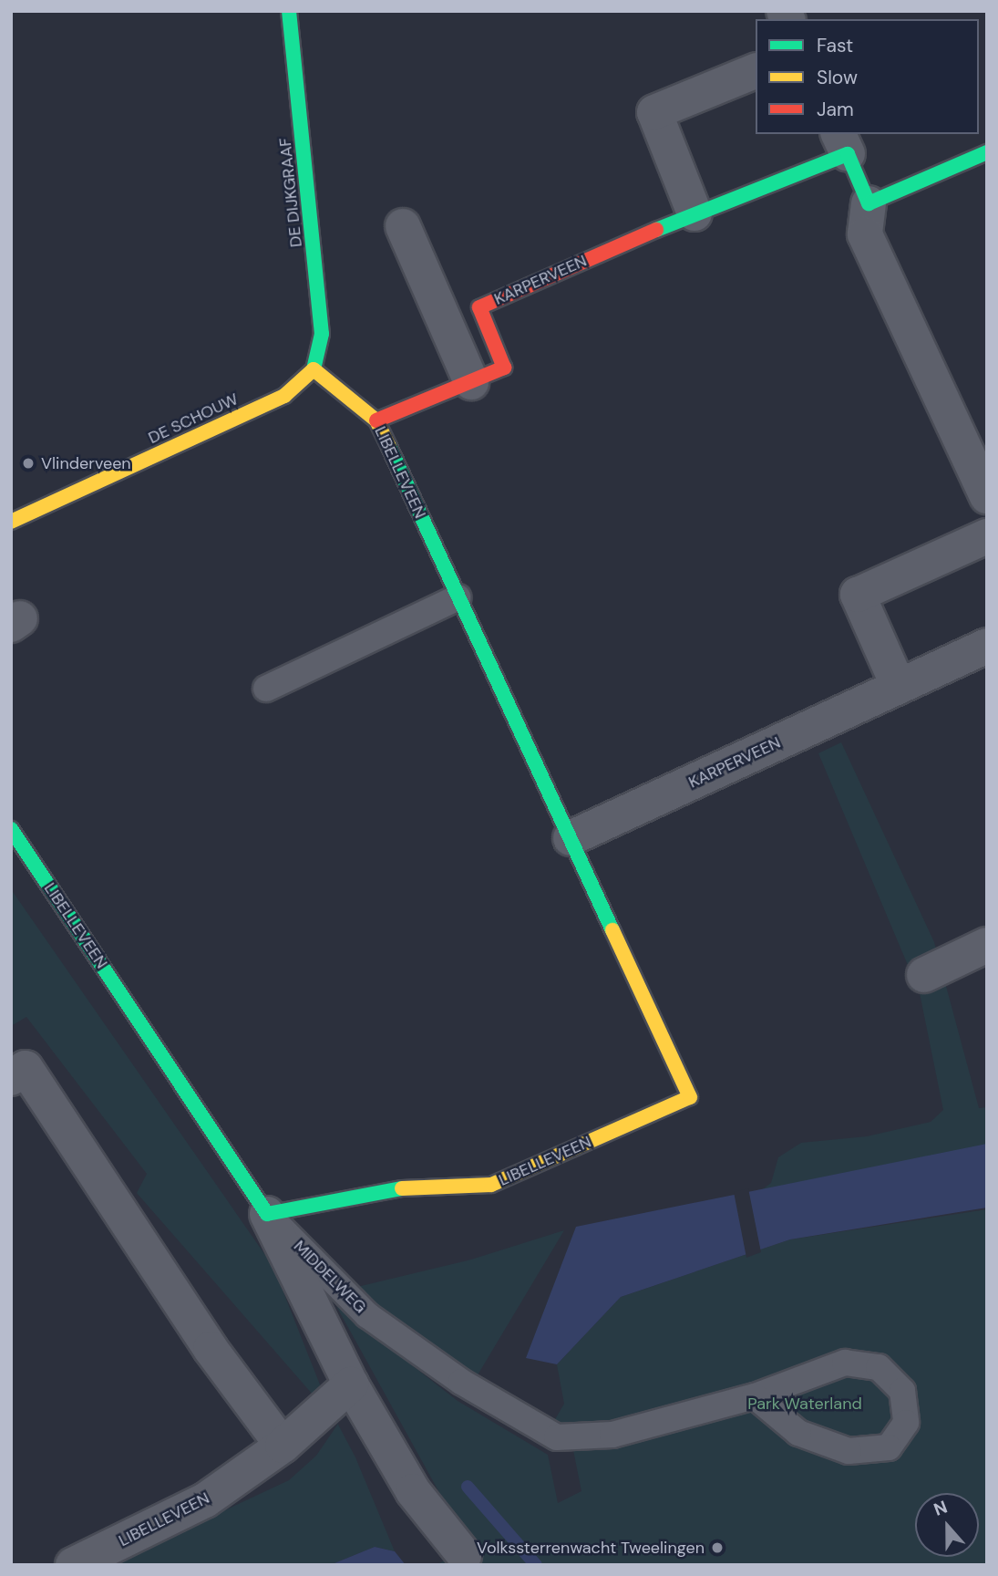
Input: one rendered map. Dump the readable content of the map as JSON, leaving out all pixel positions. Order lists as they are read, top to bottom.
{
  "streets": {
    "street": [
      "DE DIJKGRAAF",
      "KARPERVEEN",
      "DE SCHOUW",
      "LIBELLEVEEN",
      "MIDDELWEG"
    ]
  },
  "crossings": [
    ["DE DIJKGRAAF", "DE SCHOUW"],
    ["DE DIJKGRAAF", "LIBELLEVEEN"],
    ["KARPERVEEN", "LIBELLEVEEN"],
    ["DE SCHOUW", "LIBELLEVEEN"],
    ["LIBELLEVEEN", "MIDDELWEG"]
  ],
  "parks": ["Park Waterland"],
  "places": ["Vlinderveen", "Volkssterrenwacht Tweelingen"],
  "legend": ["Fast", "Slow", "Jam"],
  "north": "top"
}
